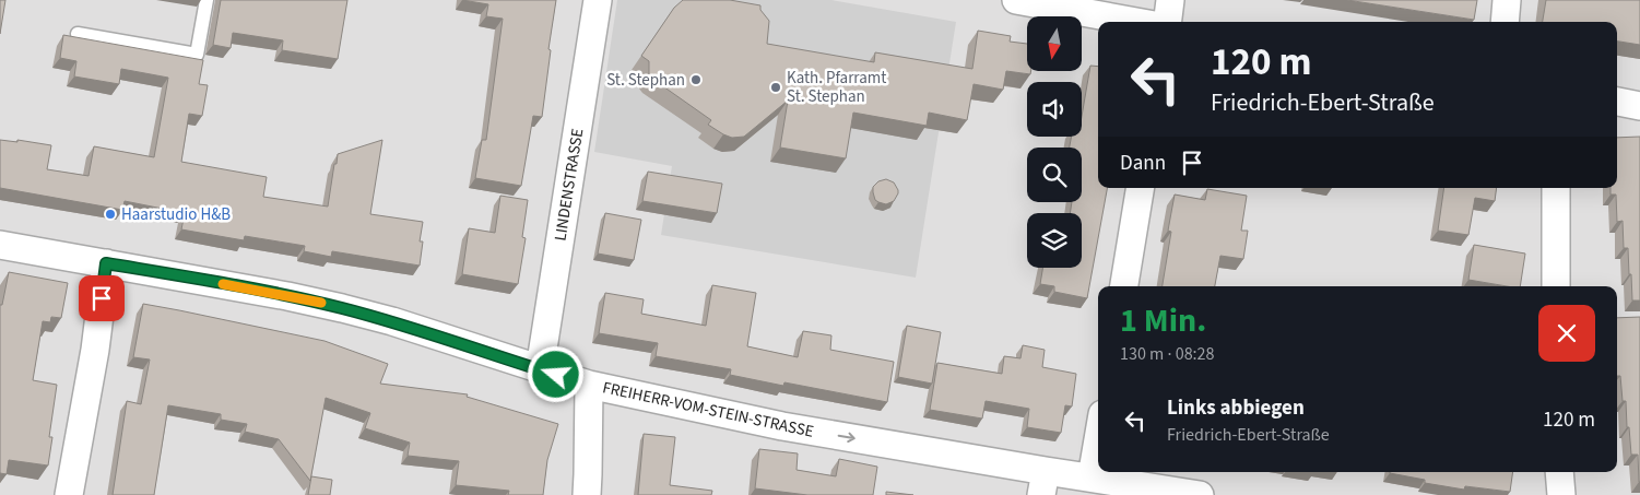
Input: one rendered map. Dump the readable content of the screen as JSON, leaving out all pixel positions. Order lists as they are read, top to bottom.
{
  "streets": {
    "street": ["LINDENSTRASSE", "FREIHERR-VOM-STEIN-STRASSE"]
  },
  "crossings": [
    ["LINDENSTRASSE", "FREIHERR-VOM-STEIN-STRASSE"]
  ],
  "one_way": ["FREIHERR-VOM-STEIN-STRASSE"],
  "places": ["St. Stephan", "Kath. Pfarramt St. Stephan", "Haarstudio H&B"],
  "north": "bottom",
  "page": {
    "turn": ["120 m", "Friedrich-Ebert-Straße"],
    "then": "Dann",
    "heading": ["1 Min.", "130 m · 08:28"],
    "list": [
      {
        "name": "Links abbiegen",
        "note": "Friedrich-Ebert-Straße",
        "value": "120 m"
      }
    ]
  }
}
